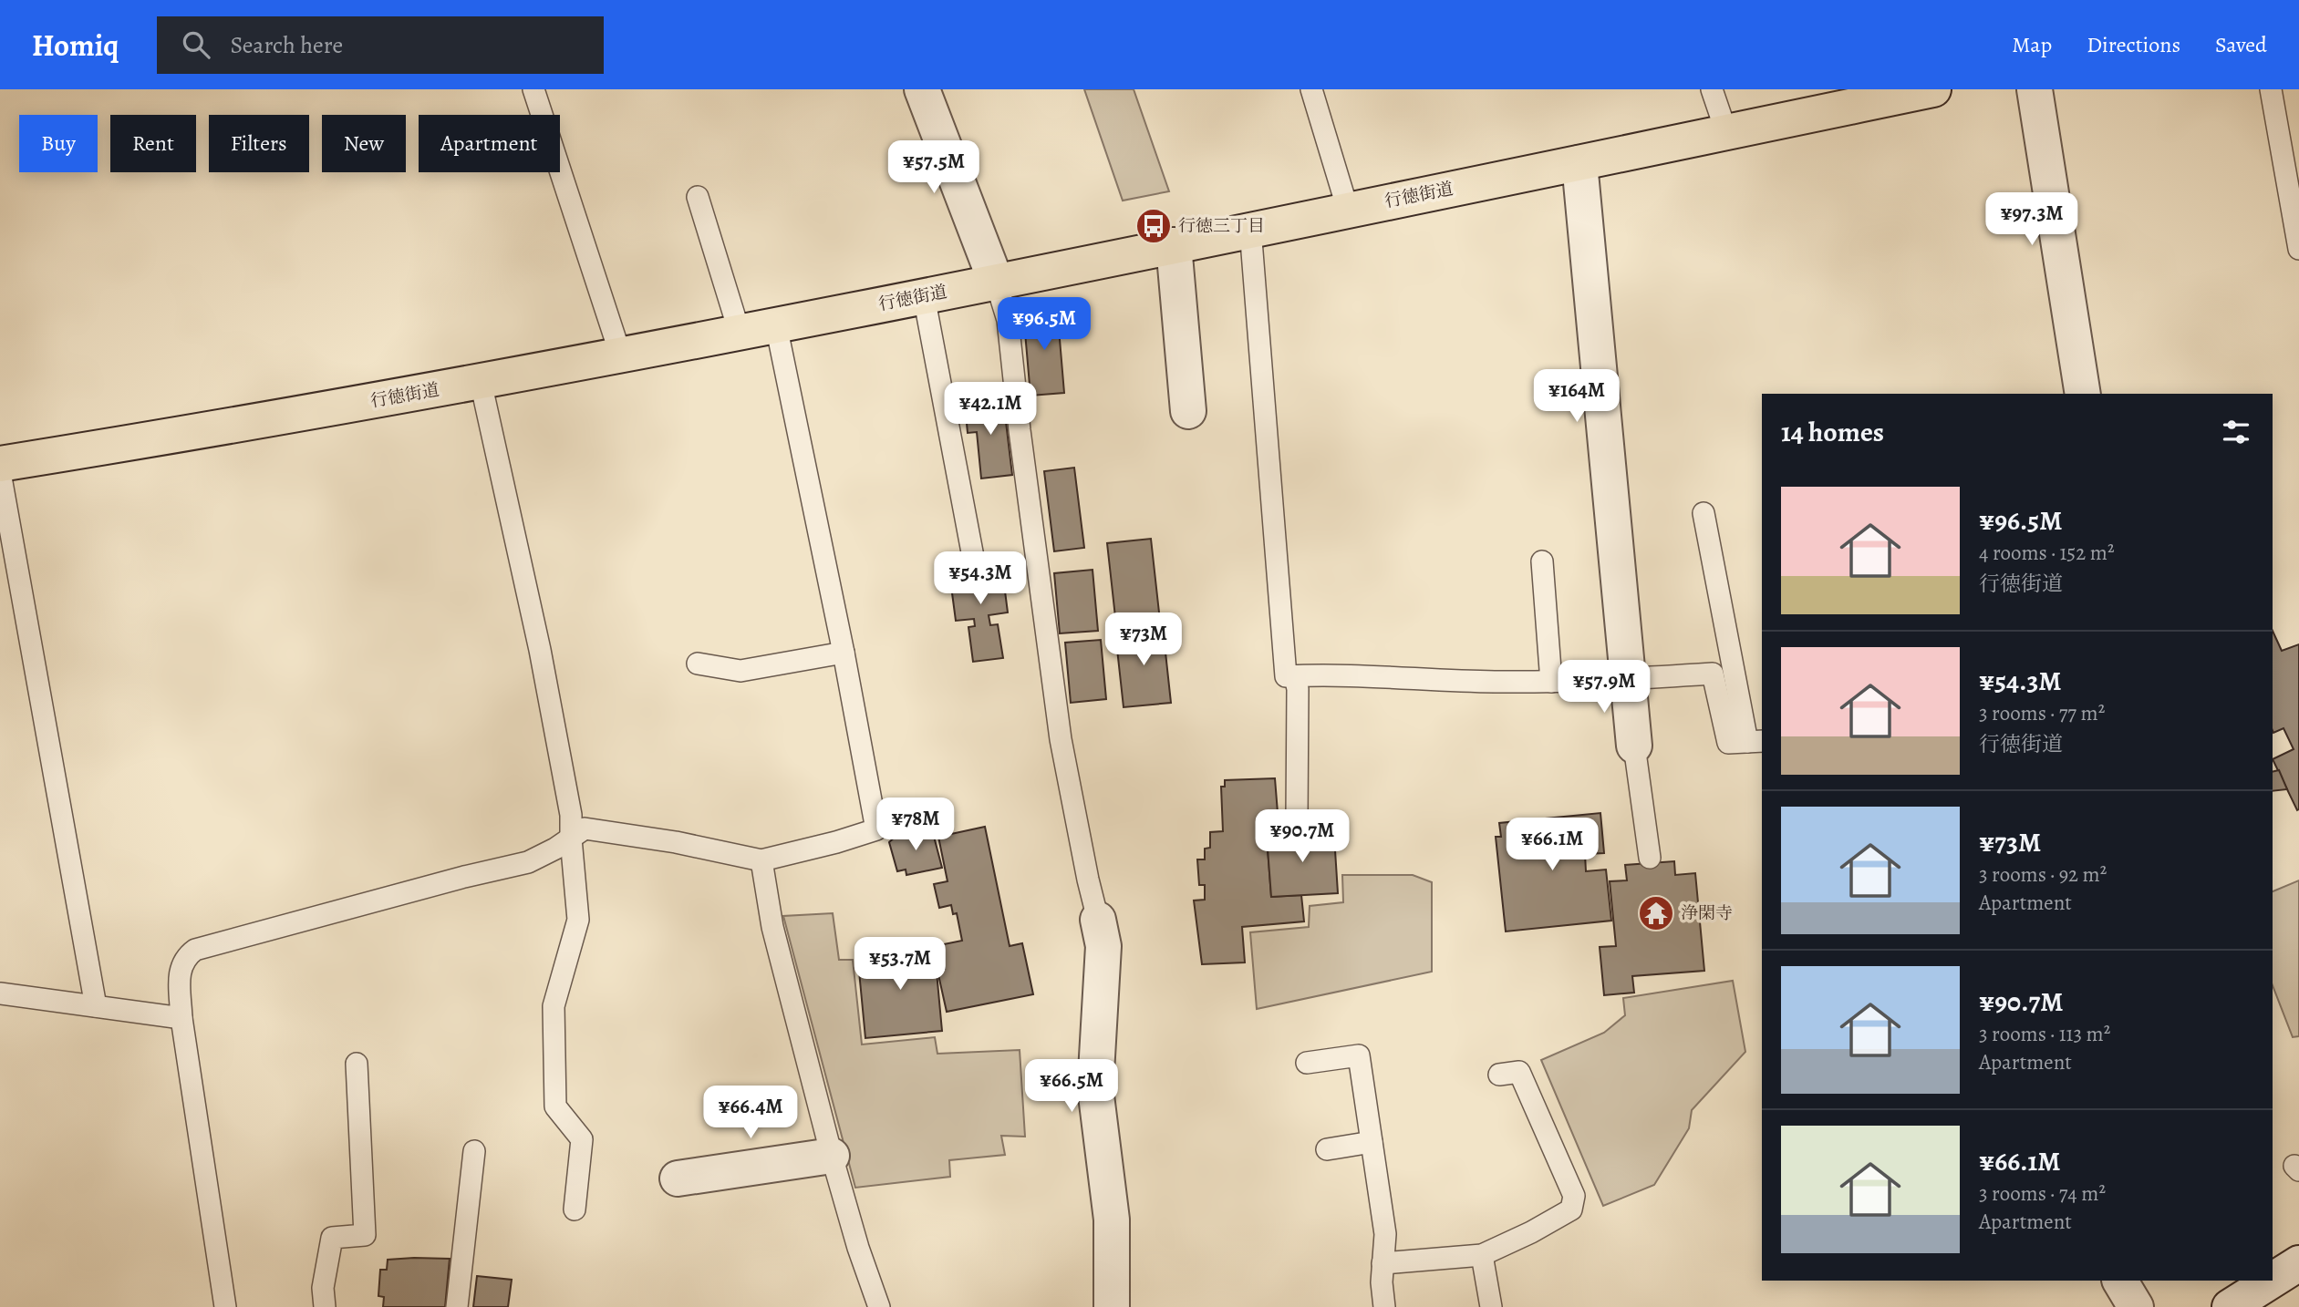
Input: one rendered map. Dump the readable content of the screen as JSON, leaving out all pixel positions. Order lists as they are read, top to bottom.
{
  "streets": {
    "main road": ["行徳街道"]
  },
  "places": {
    "bus stop": ["行徳三丁目"],
    "temple": ["浄閑寺"]
  },
  "page": {
    "header": "Homiq",
    "search": "Search here",
    "nav": ["Map", "Directions", "Saved"],
    "chip": [
      "Buy",
      "Rent",
      "Filters",
      "New",
      "Apartment"
    ],
    "price": [
      "¥57.5M",
      "¥97.3M",
      "¥96.5M",
      "¥164M",
      "¥42.1M",
      "¥54.3M",
      "¥73M",
      "¥57.9M",
      "¥78M",
      "¥90.7M",
      "¥66.1M",
      "¥53.7M",
      "¥66.5M",
      "¥66.4M"
    ],
    "heading": "14 homes",
    "list": [
      {
        "name": "¥96.5M",
        "note": "4 rooms · 152 m² · 行徳街道"
      },
      {
        "name": "¥54.3M",
        "note": "3 rooms · 77 m² · 行徳街道"
      },
      {
        "name": "¥73M",
        "note": "3 rooms · 92 m² · Apartment"
      },
      {
        "name": "¥90.7M",
        "note": "3 rooms · 113 m² · Apartment"
      },
      {
        "name": "¥66.1M",
        "note": "3 rooms · 74 m² · Apartment"
      }
    ]
  }
}
